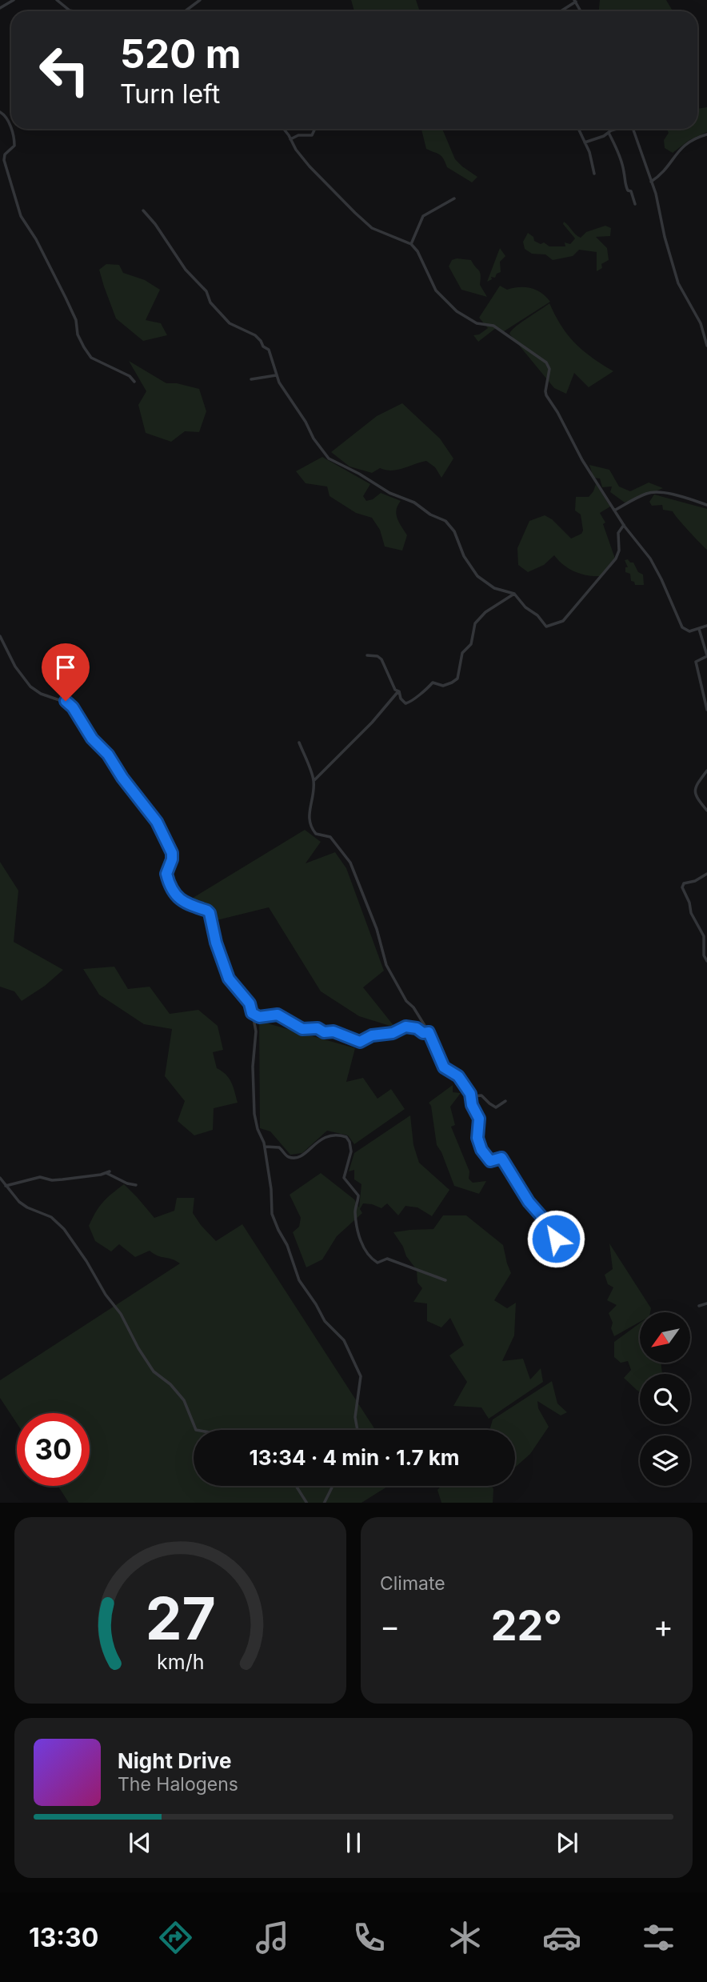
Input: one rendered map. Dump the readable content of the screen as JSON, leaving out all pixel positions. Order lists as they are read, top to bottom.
{
  "north": "bottom left",
  "page": {
    "turn": ["520 m", "Turn left"],
    "limit": "30",
    "trip": "13:34 · 4 min · 1.7 km",
    "tile": "Climate",
    "heat": ["−", "22°", "+"],
    "song": ["Night Drive", "The Halogens"],
    "tabs": "13:30",
    "gauge": ["27", "km/h"]
  }
}
